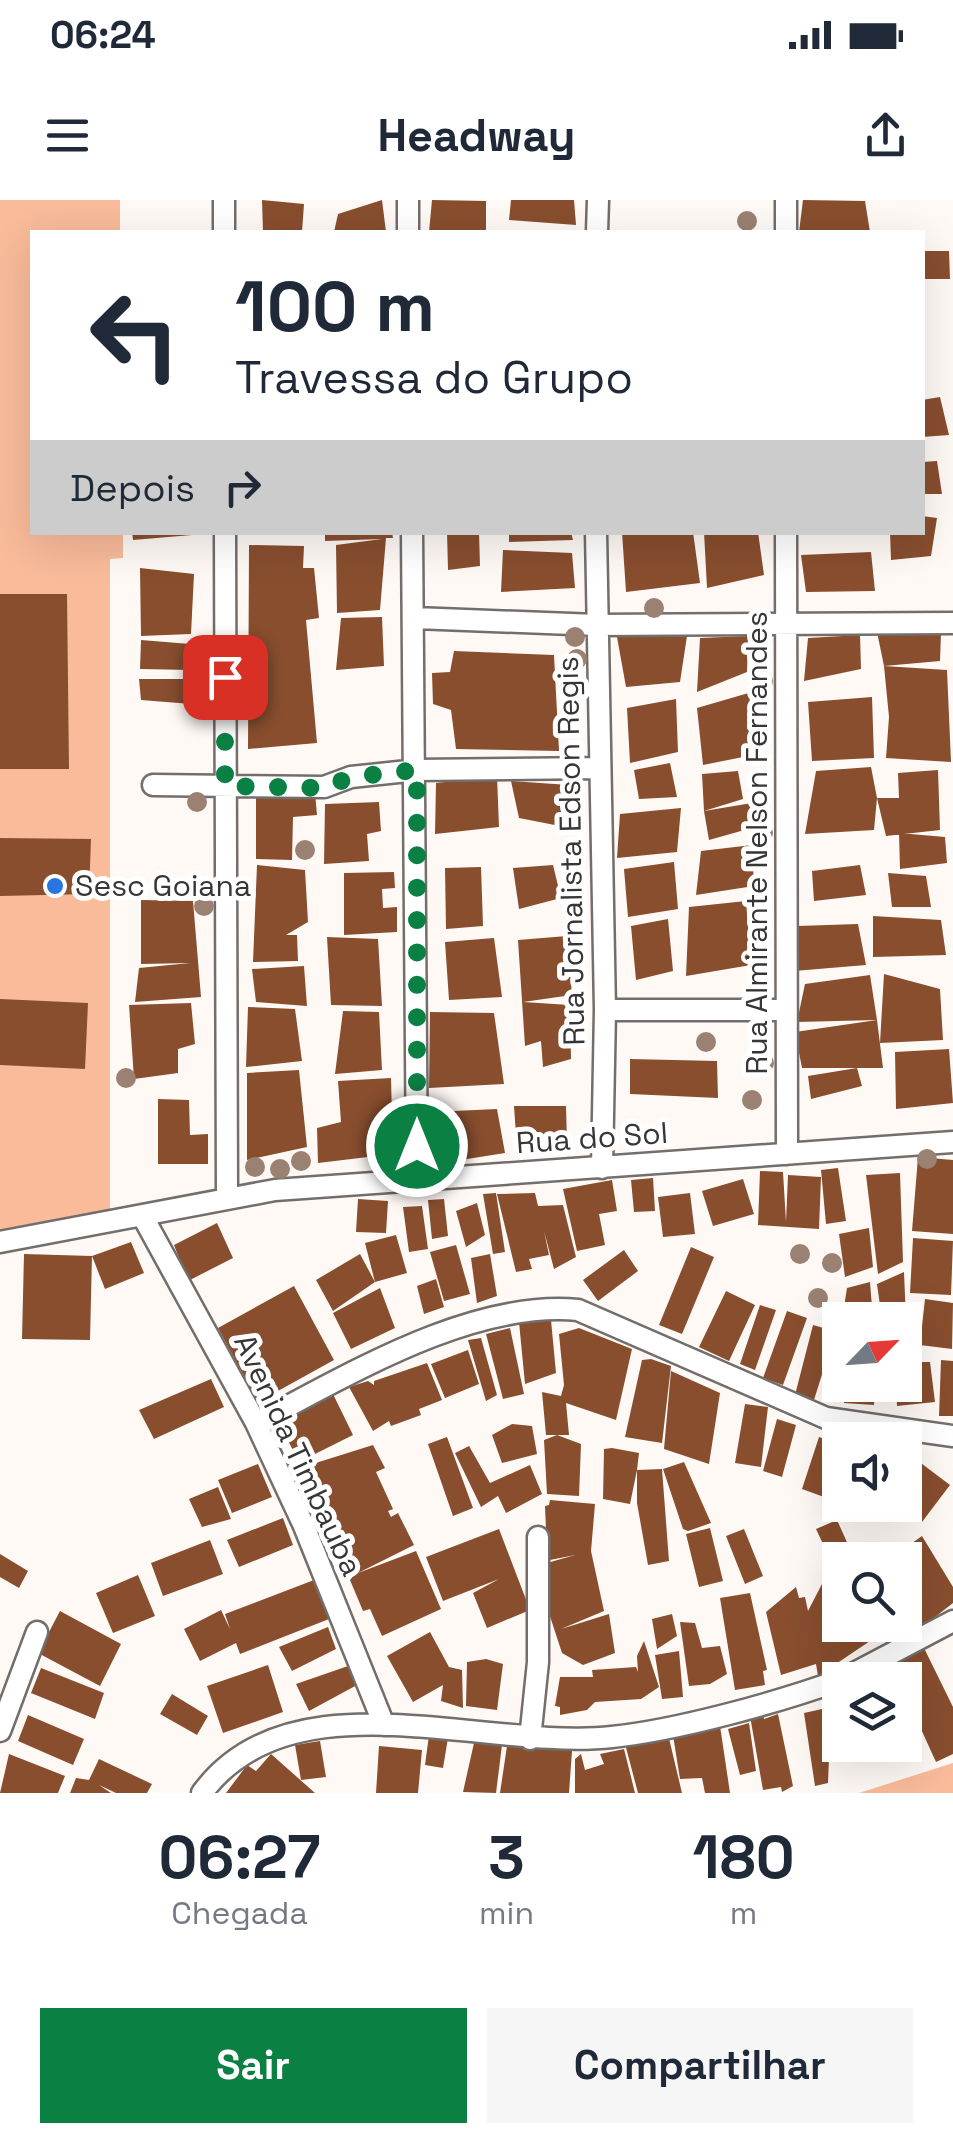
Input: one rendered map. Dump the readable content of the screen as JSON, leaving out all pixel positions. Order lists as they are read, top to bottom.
{
  "streets": {
    "street": [
      "Rua Almirante Nelson Fernandes",
      "Rua Jornalista Edson Regis",
      "Rua do Sol",
      "Avenida Timbauba"
    ]
  },
  "crossings": [
    ["Rua Almirante Nelson Fernandes", "Rua do Sol"],
    ["Rua Jornalista Edson Regis", "Rua do Sol"],
    ["Rua do Sol", "Avenida Timbauba"]
  ],
  "places": ["Sesc Goiana"],
  "north": "top right",
  "page": {
    "status": "06:24",
    "header": "Headway",
    "turn": ["100 m", "Travessa do Grupo"],
    "then": "Depois",
    "eta": [
      "06:27",
      "Chegada",
      "3",
      "min",
      "180",
      "m"
    ],
    "buttons": ["Sair", "Compartilhar"]
  }
}
